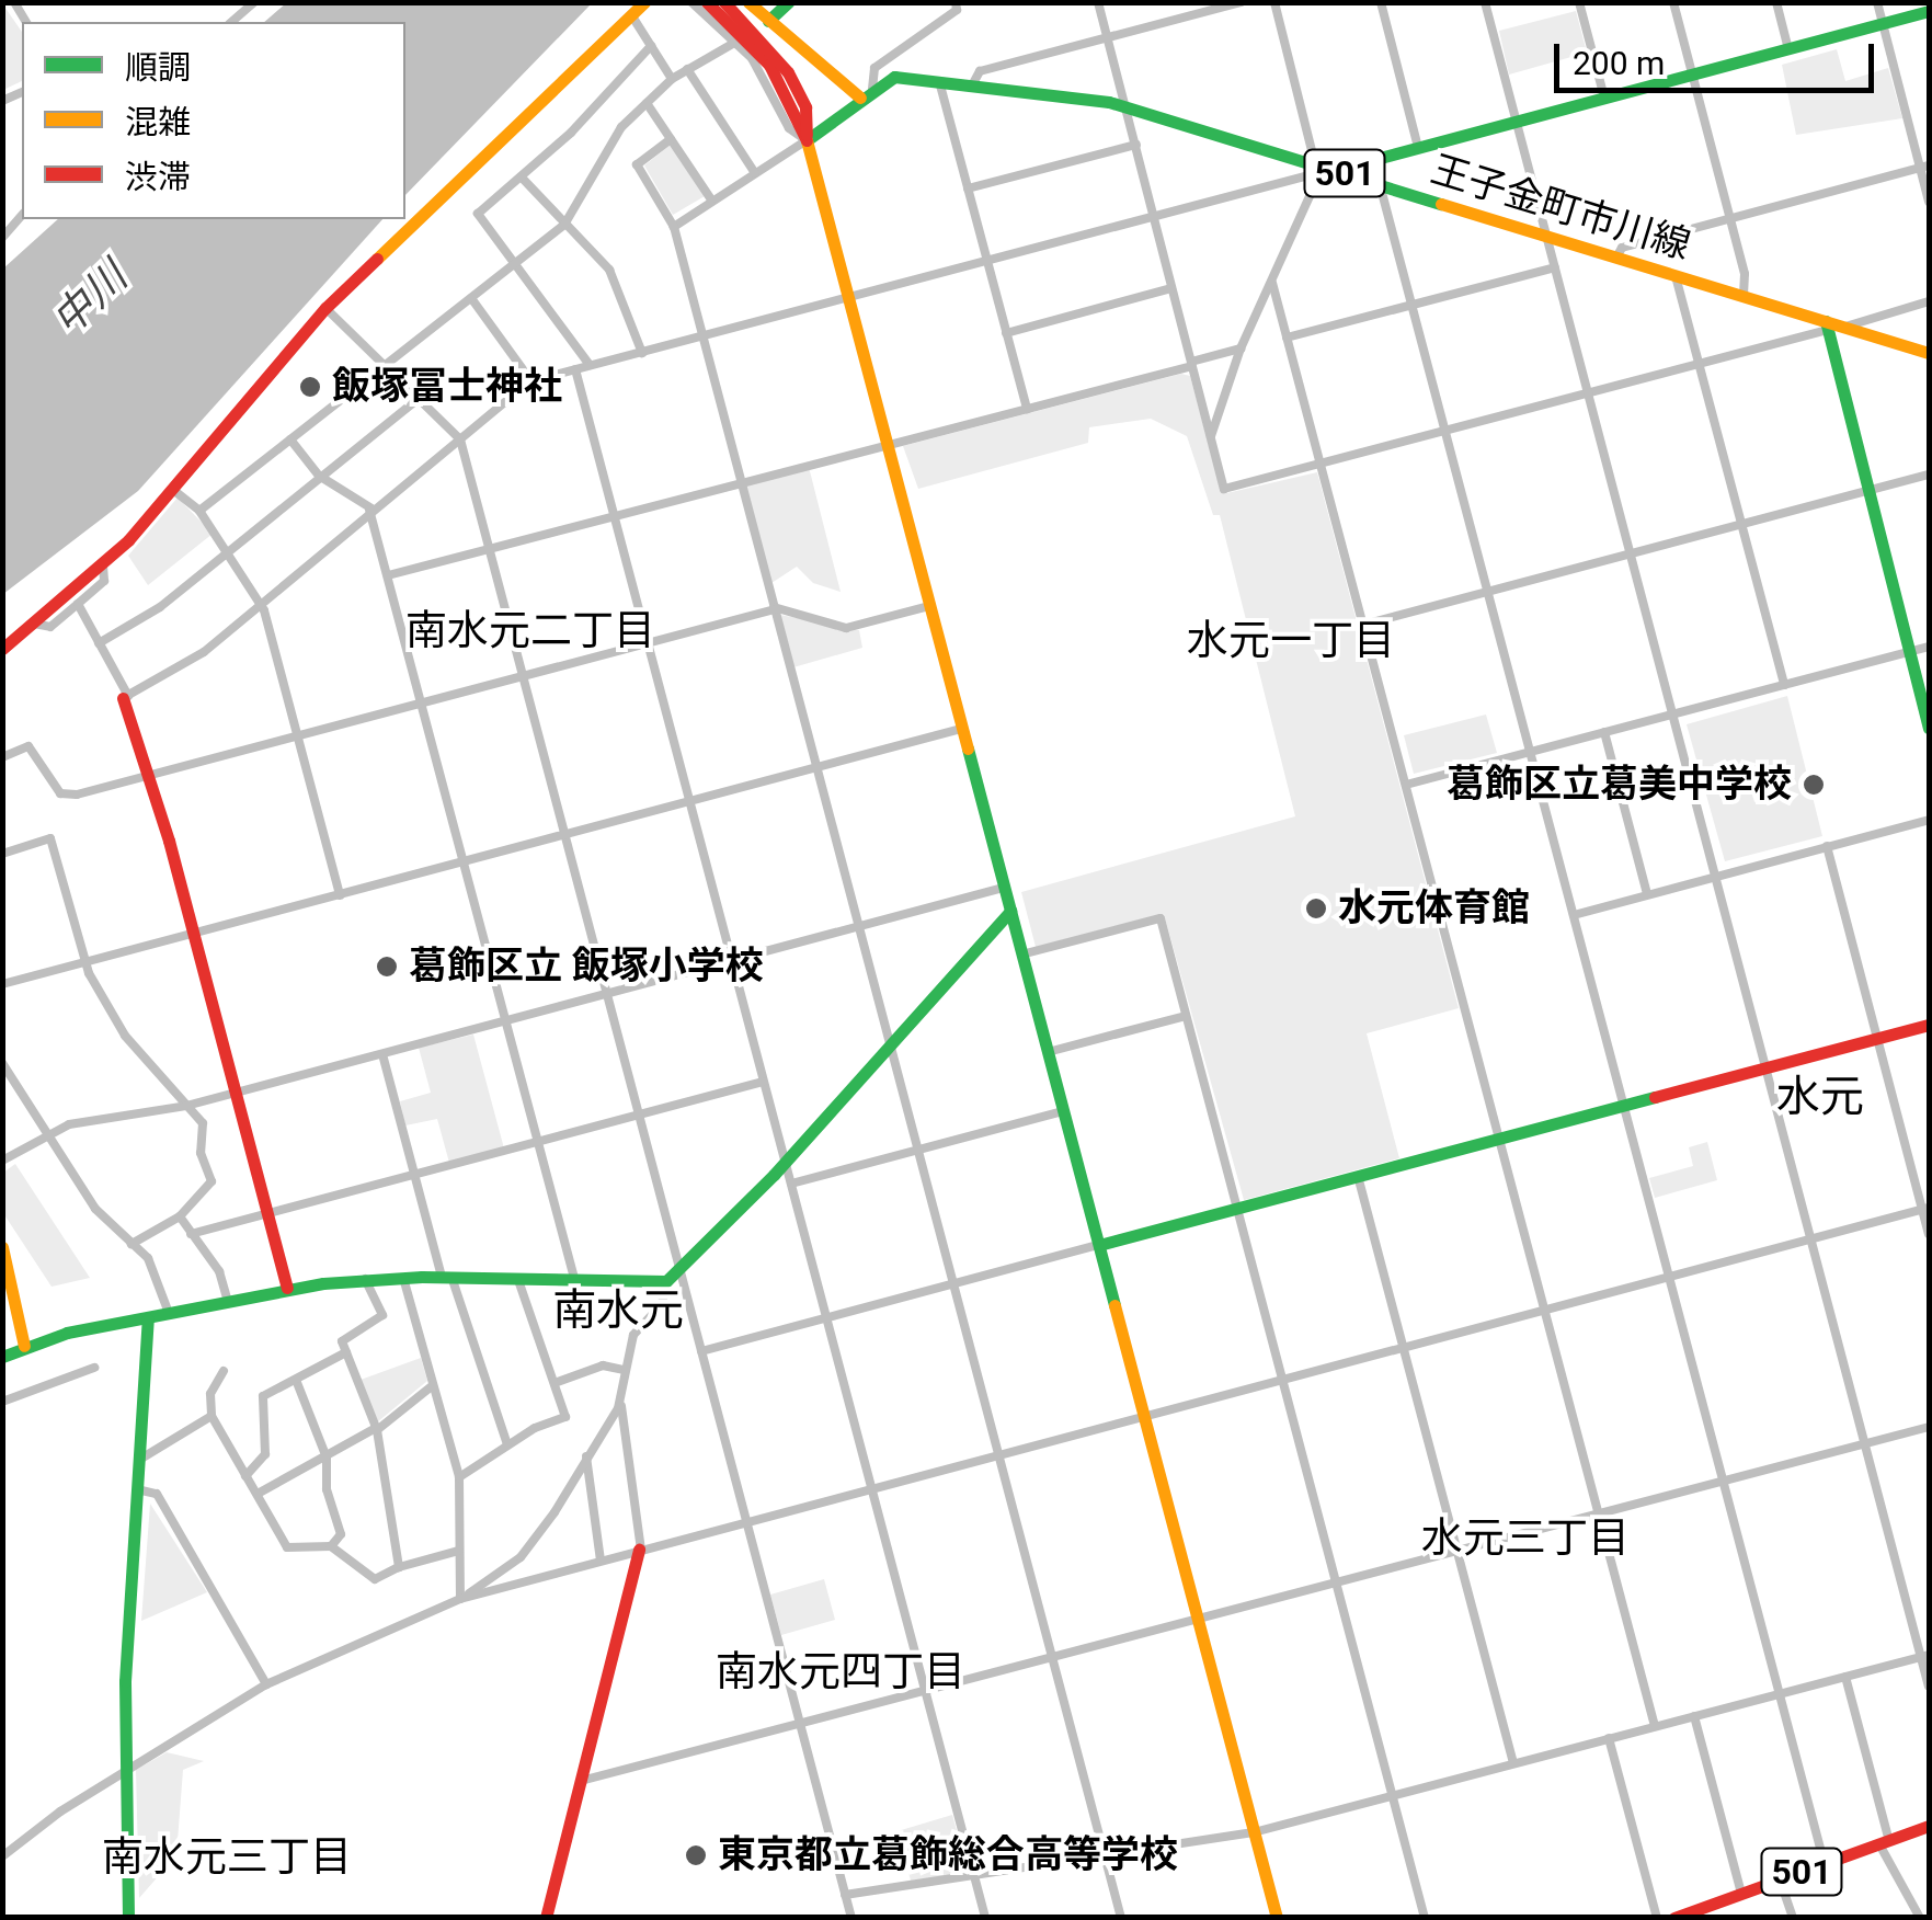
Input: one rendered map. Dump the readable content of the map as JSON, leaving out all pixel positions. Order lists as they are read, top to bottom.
{
  "streets": {
    "street": ["501", "王子金町市川線"]
  },
  "districts": [
    "南水元二丁目",
    "水元一丁目",
    "水元",
    "南水元",
    "水元三丁目",
    "南水元四丁目",
    "南水元三丁目"
  ],
  "water": ["中川"],
  "places": [
    "飯塚冨士神社",
    "葛飾区立葛美中学校",
    "水元体育館",
    "葛飾区立 飯塚小学校",
    "東京都立葛飾総合高等学校"
  ],
  "legend": ["順調", "混雑", "渋滞"],
  "scale_bar": "200 m"
}
